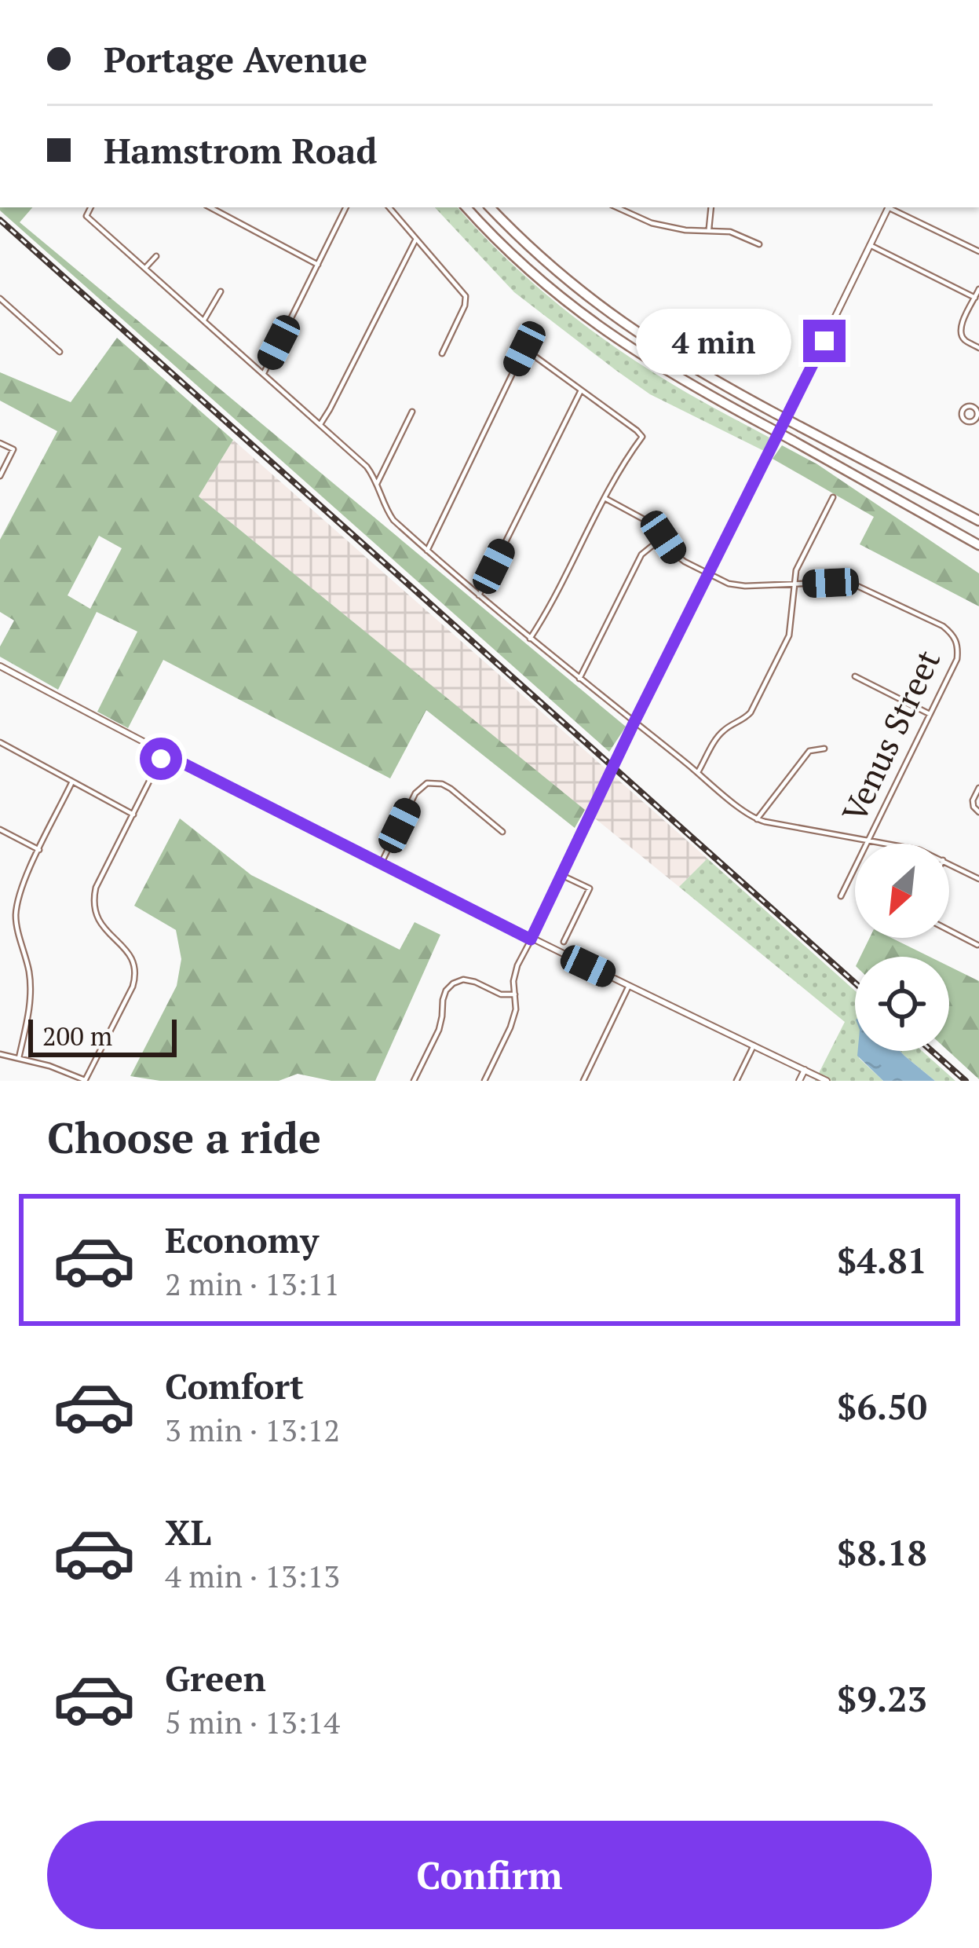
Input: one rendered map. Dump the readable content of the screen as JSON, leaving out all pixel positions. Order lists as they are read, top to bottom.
{
  "streets": {
    "street": ["Venus Street"]
  },
  "scale_bar": "200 m",
  "north": "bottom left",
  "page": {
    "banner": ["Portage Avenue", "Hamstrom Road"],
    "bubble": "4 min",
    "scale": "200 m",
    "heading": "Choose a ride",
    "list": [
      {
        "name": "Economy",
        "note": "2 min · 13:11",
        "value": "$4.81"
      },
      {
        "name": "Comfort",
        "note": "3 min · 13:12",
        "value": "$6.50"
      },
      {
        "name": "XL",
        "note": "4 min · 13:13",
        "value": "$8.18"
      },
      {
        "name": "Green",
        "note": "5 min · 13:14",
        "value": "$9.23"
      }
    ],
    "buttons": "Confirm"
  }
}
